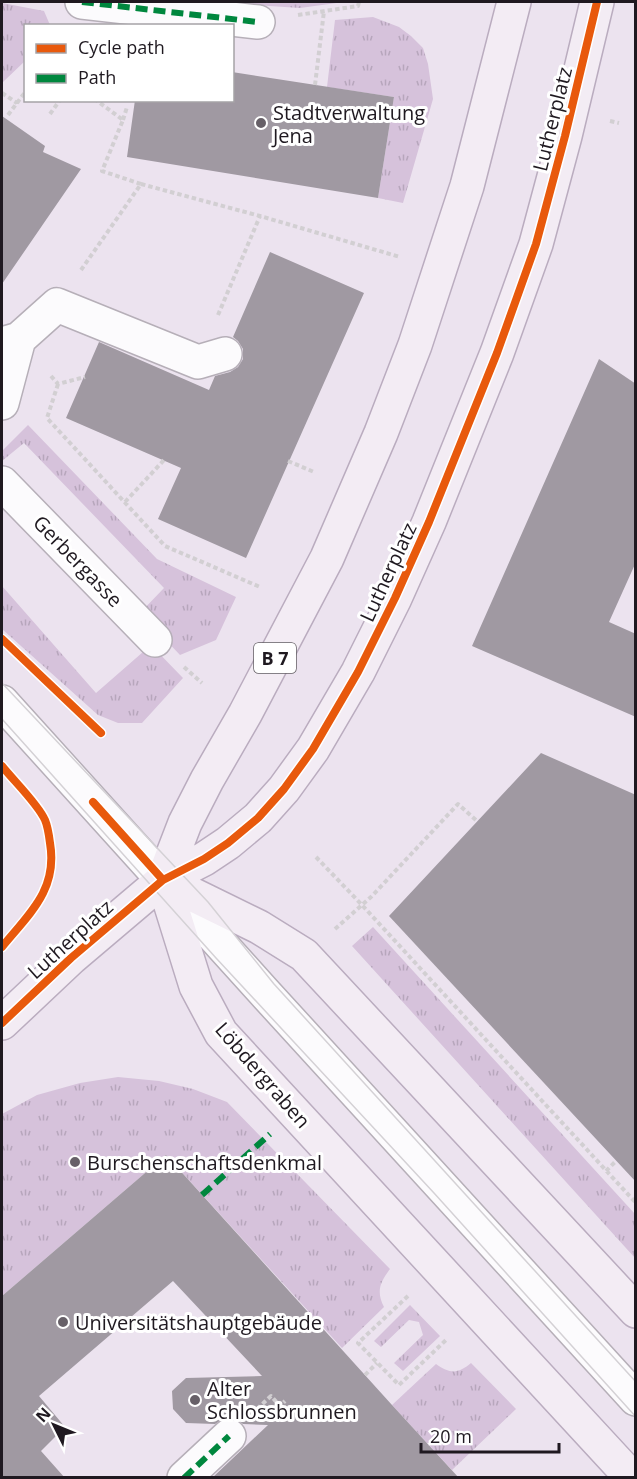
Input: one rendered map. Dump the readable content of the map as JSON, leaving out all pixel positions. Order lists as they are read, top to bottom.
{
  "streets": {
    "main road": ["Lutherplatz", "B 7", "Löbdergraben"],
    "street": ["Gerbergasse"]
  },
  "crossings": [
    ["Lutherplatz", "Löbdergraben"]
  ],
  "places": [
    "Stadtverwaltung Jena",
    "Burschenschaftsdenkmal",
    "Universitätshauptgebäude",
    "Alter Schlossbrunnen"
  ],
  "legend": ["Cycle path", "Path"],
  "scale_bar": "20 m",
  "north": "top left"
}
